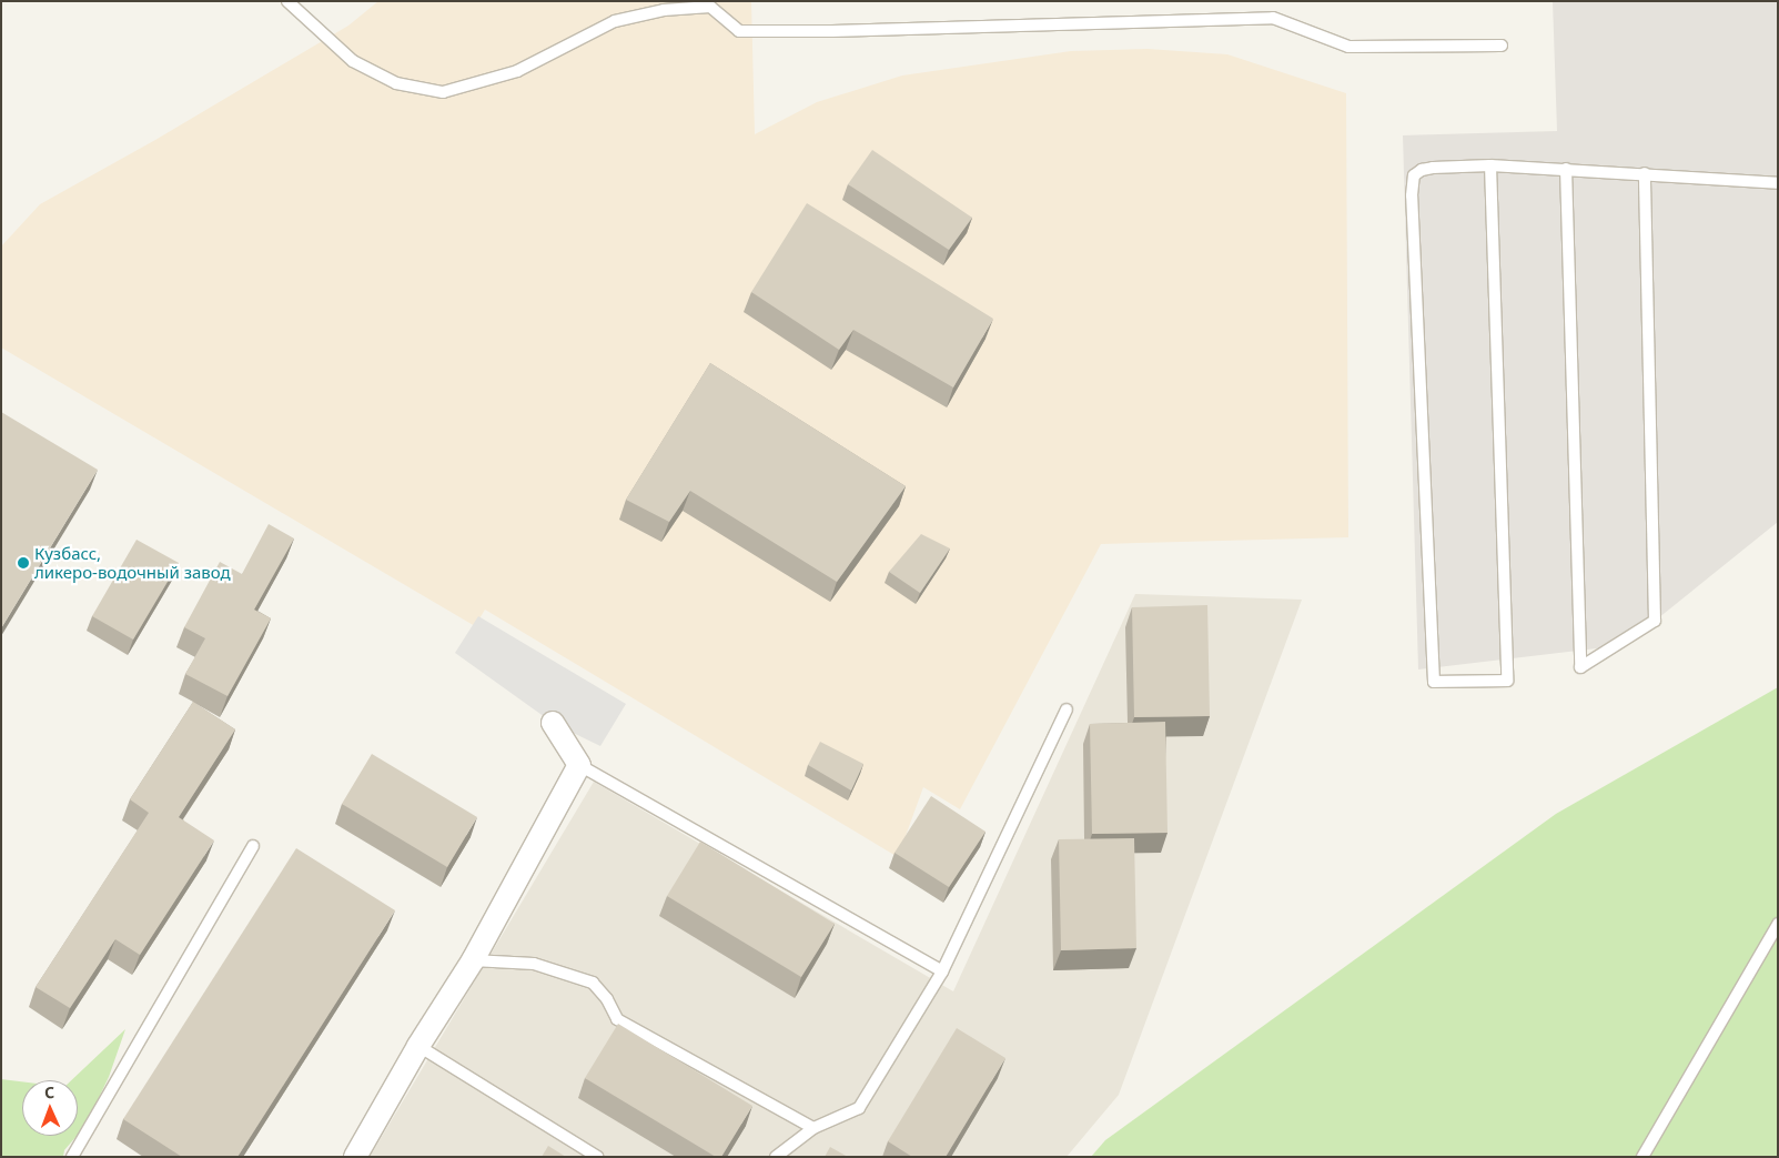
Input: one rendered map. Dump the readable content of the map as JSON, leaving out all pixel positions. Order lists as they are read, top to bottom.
{
  "places": ["Кузбасс, ликеро-водочный завод"],
  "north": "top"
}
